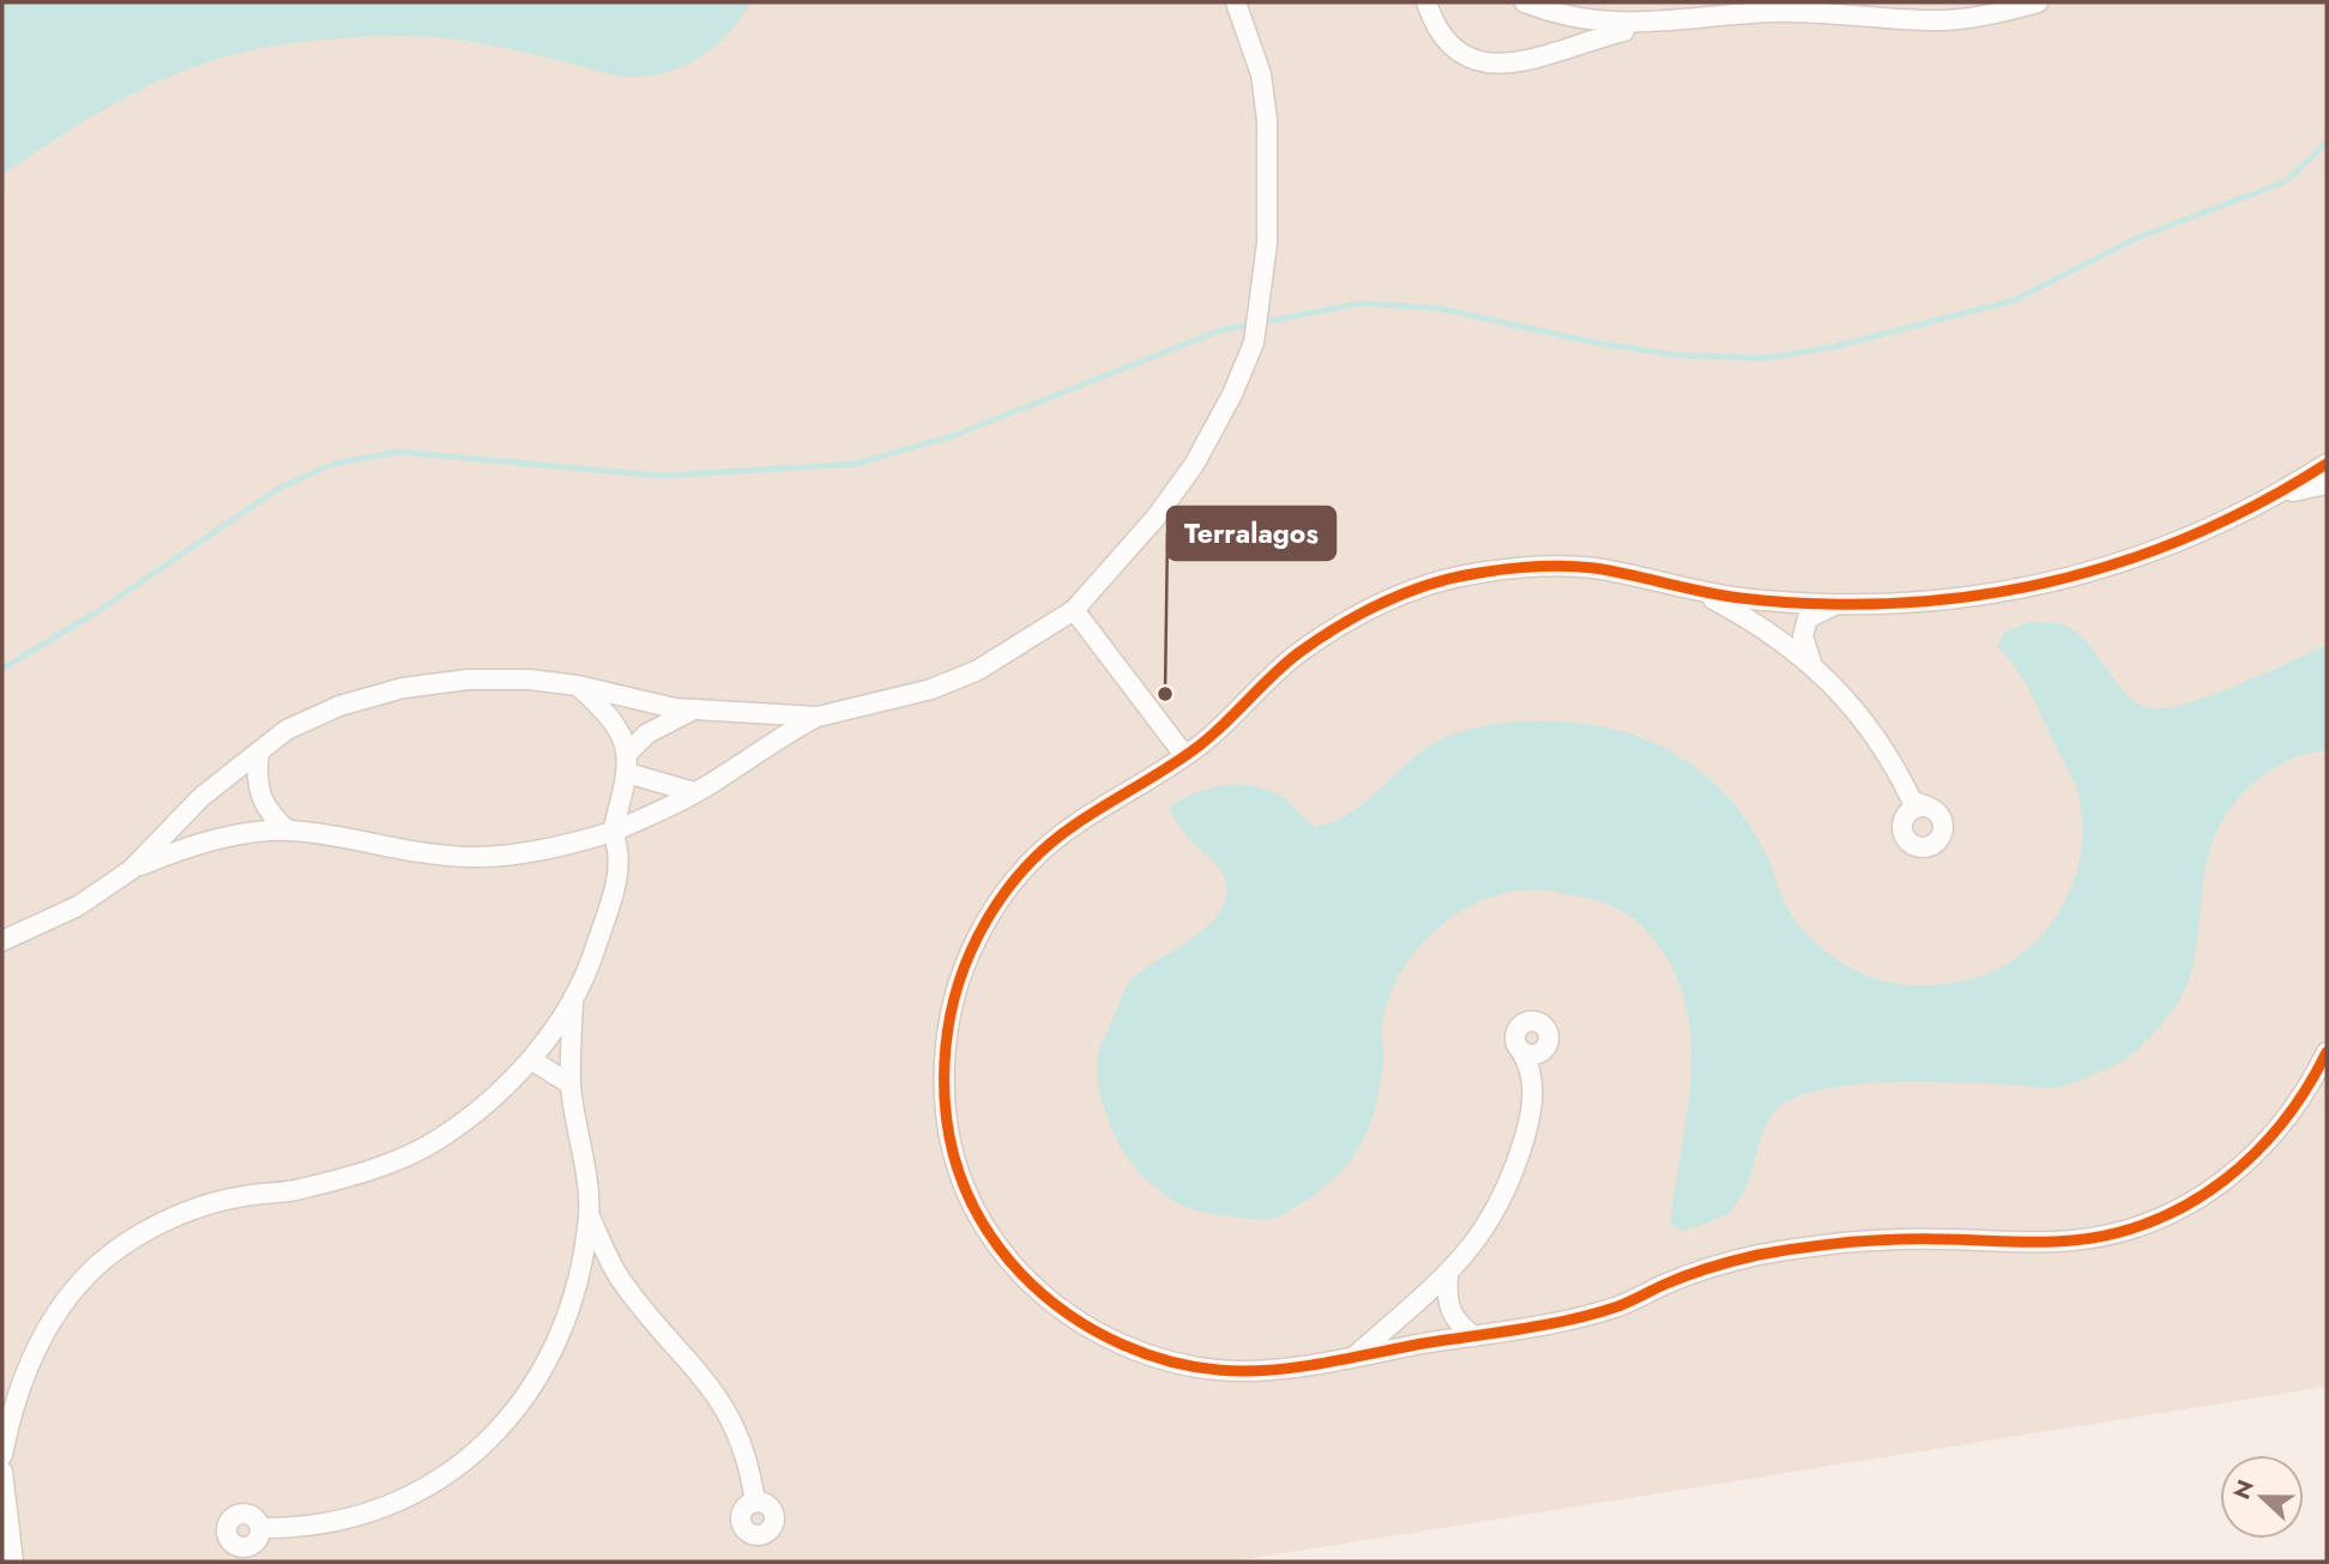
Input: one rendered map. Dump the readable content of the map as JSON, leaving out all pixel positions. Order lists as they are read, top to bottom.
{
  "places": ["Terralagos"],
  "north": "left"
}
